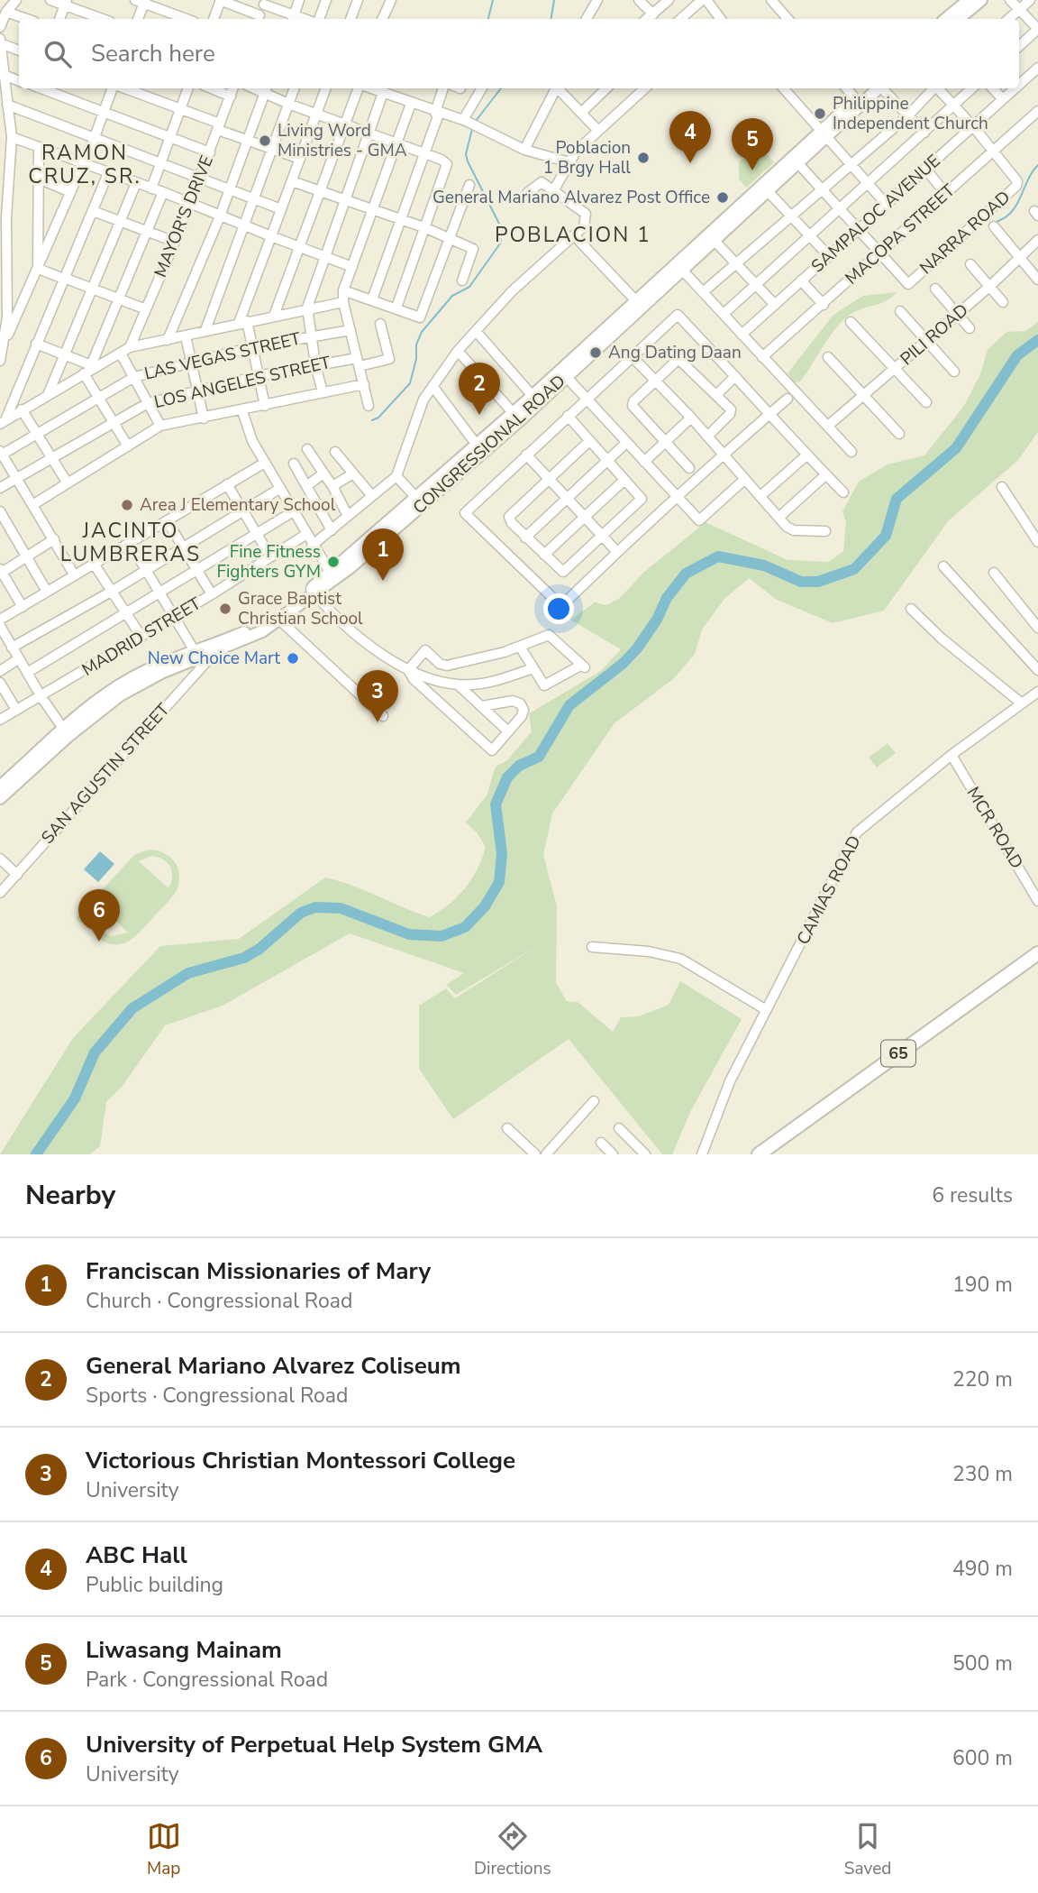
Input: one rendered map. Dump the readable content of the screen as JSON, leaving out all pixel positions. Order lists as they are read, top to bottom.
{
  "streets": {
    "highway": ["65"],
    "main road": ["CONGRESSIONAL ROAD"],
    "street": [
      "SAMPALOC AVENUE",
      "MAYOR'S DRIVE",
      "NARRA ROAD",
      "MACOPA STREET",
      "PILI ROAD",
      "LAS VEGAS STREET",
      "LOS ANGELES STREET",
      "MADRID STREET",
      "SAN AGUSTIN STREET",
      "MCR ROAD",
      "CAMIAS ROAD"
    ]
  },
  "crossings": [
    ["SAMPALOC AVENUE", "NARRA ROAD"],
    ["NARRA ROAD", "MACOPA STREET"],
    ["CONGRESSIONAL ROAD", "SAN AGUSTIN STREET"],
    ["MCR ROAD", "CAMIAS ROAD"]
  ],
  "districts": ["RAMON CRUZ, SR.", "POBLACION 1", "JACINTO LUMBRERAS"],
  "places": [
    "Philippine Independent Church",
    "Living Word Ministries - GMA",
    "Poblacion 1 Brgy Hall",
    "General Mariano Alvarez Post Office",
    "Ang Dating Daan",
    "Area J Elementary School",
    "Fine Fitness Fighters GYM",
    "Grace Baptist Christian School",
    "New Choice Mart"
  ],
  "page": {
    "search": "Search here",
    "pins": [
      "4",
      "5",
      "2",
      "1",
      "3",
      "6"
    ],
    "heading": ["Nearby", "6 results"],
    "list": [
      {
        "mark": "1",
        "name": "Franciscan Missionaries of Mary",
        "note": "Church · Congressional Road",
        "value": "190 m"
      },
      {
        "mark": "2",
        "name": "General Mariano Alvarez Coliseum",
        "note": "Sports · Congressional Road",
        "value": "220 m"
      },
      {
        "mark": "3",
        "name": "Victorious Christian Montessori College",
        "note": "University",
        "value": "230 m"
      },
      {
        "mark": "4",
        "name": "ABC Hall",
        "note": "Public building",
        "value": "490 m"
      },
      {
        "mark": "5",
        "name": "Liwasang Mainam",
        "note": "Park · Congressional Road",
        "value": "500 m"
      },
      {
        "mark": "6",
        "name": "University of Perpetual Help System GMA",
        "note": "University",
        "value": "600 m"
      }
    ],
    "nav": ["Map", "Directions", "Saved"]
  }
}
